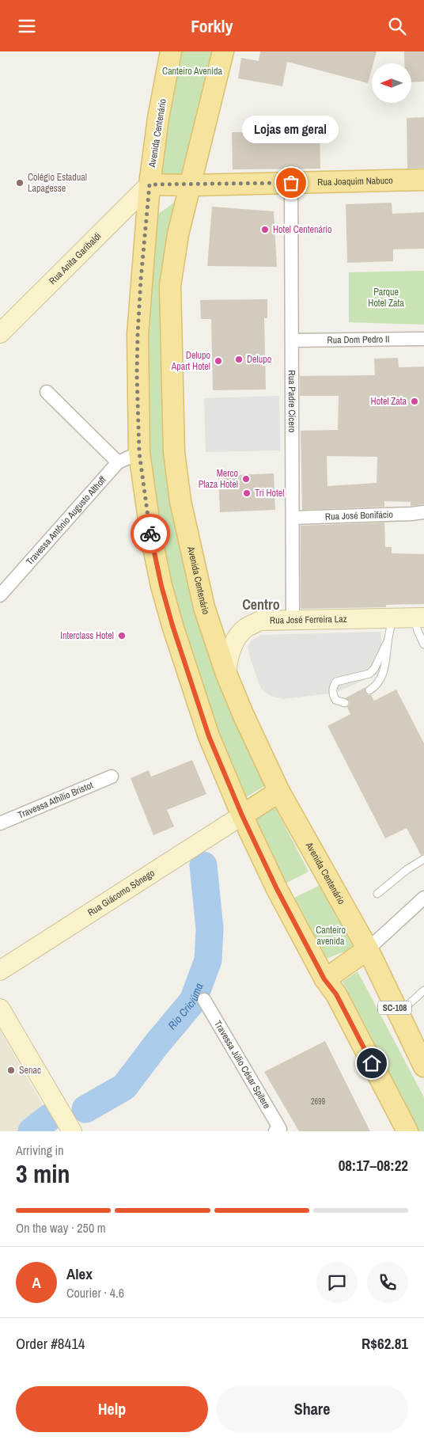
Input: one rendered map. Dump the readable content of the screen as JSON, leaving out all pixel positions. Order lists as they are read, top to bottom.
{
  "streets": {
    "main road": ["Avenida Centenário", "Rua Joaquim Nabuco", "SC-108"],
    "street": [
      "Rua Anita Garibaldi",
      "Rua Dom Pedro II",
      "Rua Padre Cícero",
      "Rua José Bonifácio",
      "Travessa Antônio Augusto Althoff",
      "Rua José Ferreira Laz",
      "Travessa Athílio Bristot",
      "Rua Giácomo Sônego",
      "Travessa Júlio César Spilere"
    ]
  },
  "crossings": [
    ["Avenida Centenário", "Rua Joaquim Nabuco"],
    ["Avenida Centenário", "Rua Anita Garibaldi"],
    ["Avenida Centenário", "Travessa Antônio Augusto Althoff"],
    ["Avenida Centenário", "Rua José Ferreira Laz"],
    ["Avenida Centenário", "Rua Giácomo Sônego"],
    ["Rua Joaquim Nabuco", "Rua Anita Garibaldi"],
    ["Rua Joaquim Nabuco", "Rua Padre Cícero"],
    ["Rua Dom Pedro II", "Rua Padre Cícero"],
    ["Rua Padre Cícero", "Rua José Bonifácio"],
    ["Rua Padre Cícero", "Rua José Ferreira Laz"]
  ],
  "districts": ["Centro"],
  "water": ["Rio Criciúma"],
  "parks": ["Canteiro Avenida", "Parque Hotel Zata", "Canteiro avenida"],
  "places": [
    "Colégio Estadual Lapagesse",
    "Lojas em geral",
    "Hotel Centenário",
    "Delupo",
    "Delupo Apart Hotel",
    "Hotel Zata",
    "Merco Plaza Hotel",
    "Tri Hotel",
    "Interclass Hotel",
    "Senac"
  ],
  "house_numbers": ["2699"],
  "north": "left",
  "page": {
    "header": "Forkly",
    "bubble": "Lojas em geral",
    "heading": ["3 min", "Arriving in", "08:17–08:22"],
    "panel": [
      "Alex",
      "Courier · 4.6",
      "Order #8414",
      "R$62.81"
    ],
    "bar": "On the way · 250 m",
    "round": "A",
    "buttons": ["Help", "Share"]
  }
}
